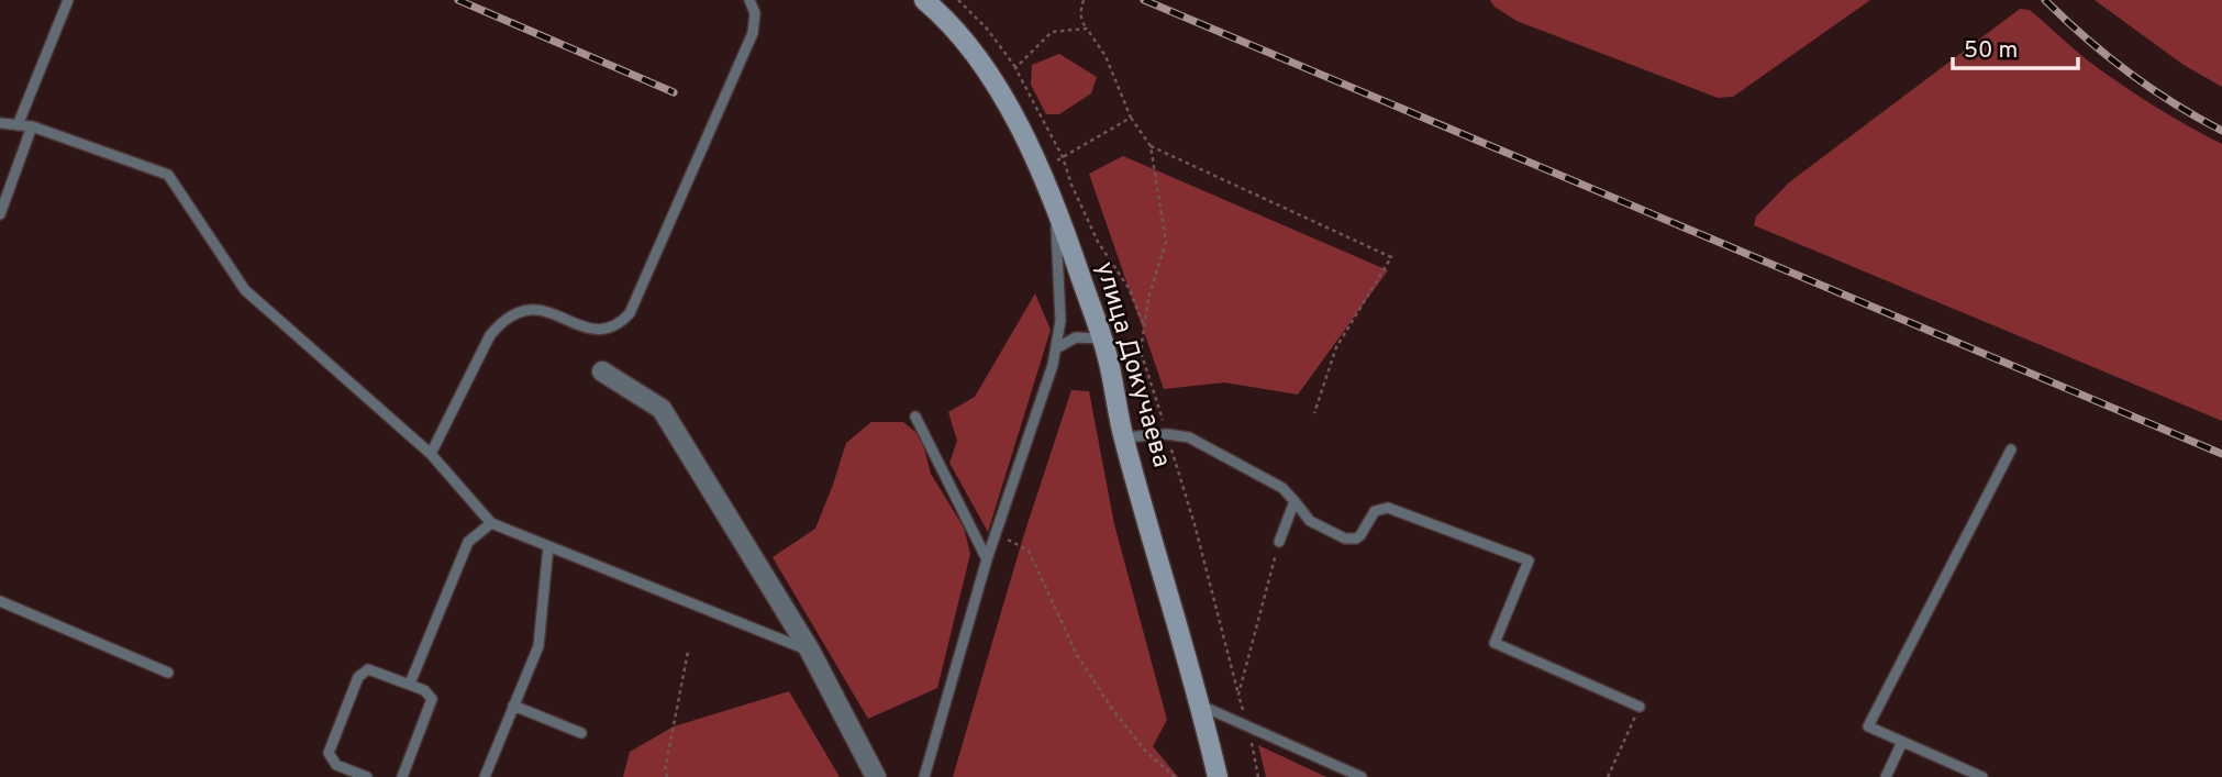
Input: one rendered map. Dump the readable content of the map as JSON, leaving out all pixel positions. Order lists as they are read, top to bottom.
{
  "streets": {
    "main road": ["улица Докучаева"]
  },
  "scale_bar": "50 m"
}
